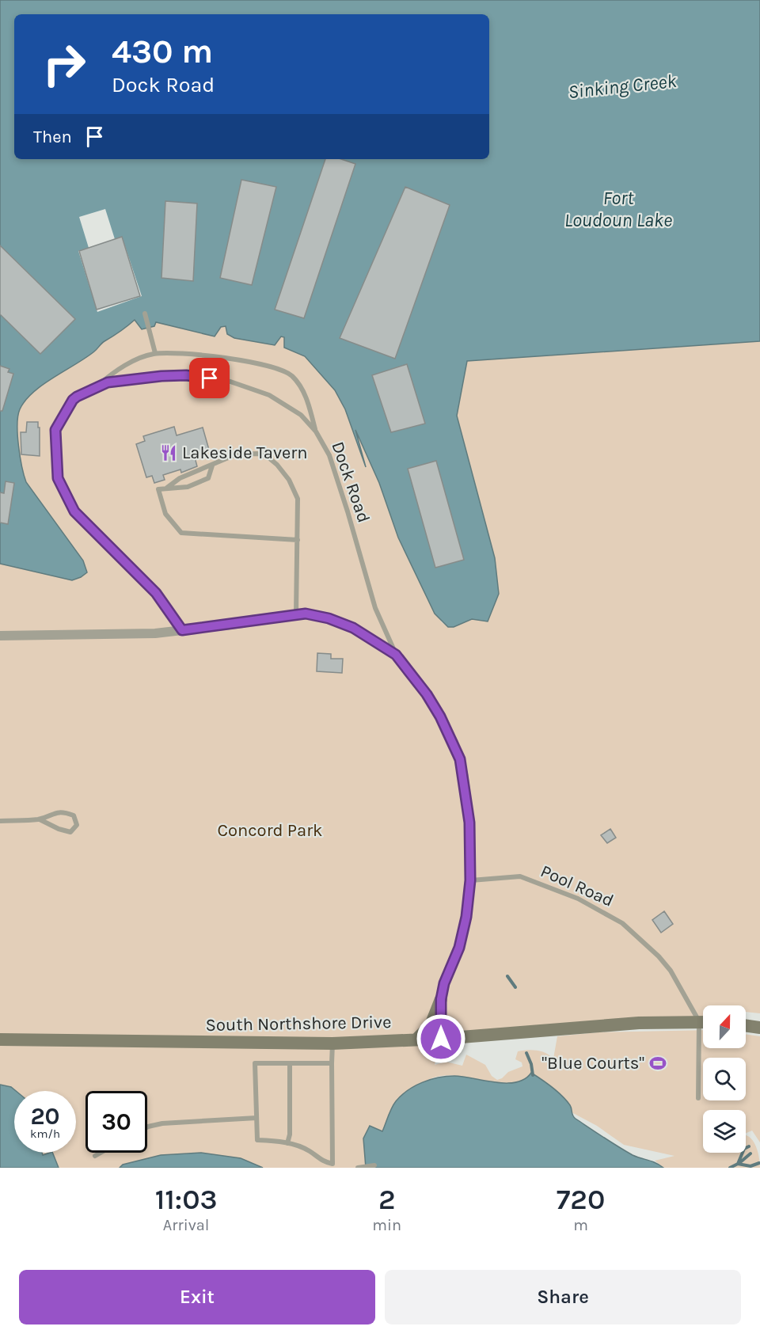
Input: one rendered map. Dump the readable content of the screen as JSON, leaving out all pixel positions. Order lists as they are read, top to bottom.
{
  "streets": {
    "main road": ["South Northshore Drive"],
    "lane": ["Dock Road", "Pool Road"]
  },
  "water": ["Sinking Creek", "Fort Loudoun Lake"],
  "parks": ["Concord Park"],
  "places": {
    "restaurant": ["Lakeside Tavern"],
    "sports": ["\"Blue Courts\""]
  },
  "north": "top",
  "page": {
    "turn": ["430 m", "Dock Road"],
    "then": "Then",
    "speed": "20 km/h",
    "limit": "30",
    "eta": [
      "11:03",
      "Arrival",
      "2",
      "min",
      "720",
      "m"
    ],
    "buttons": ["Exit", "Share"]
  }
}
